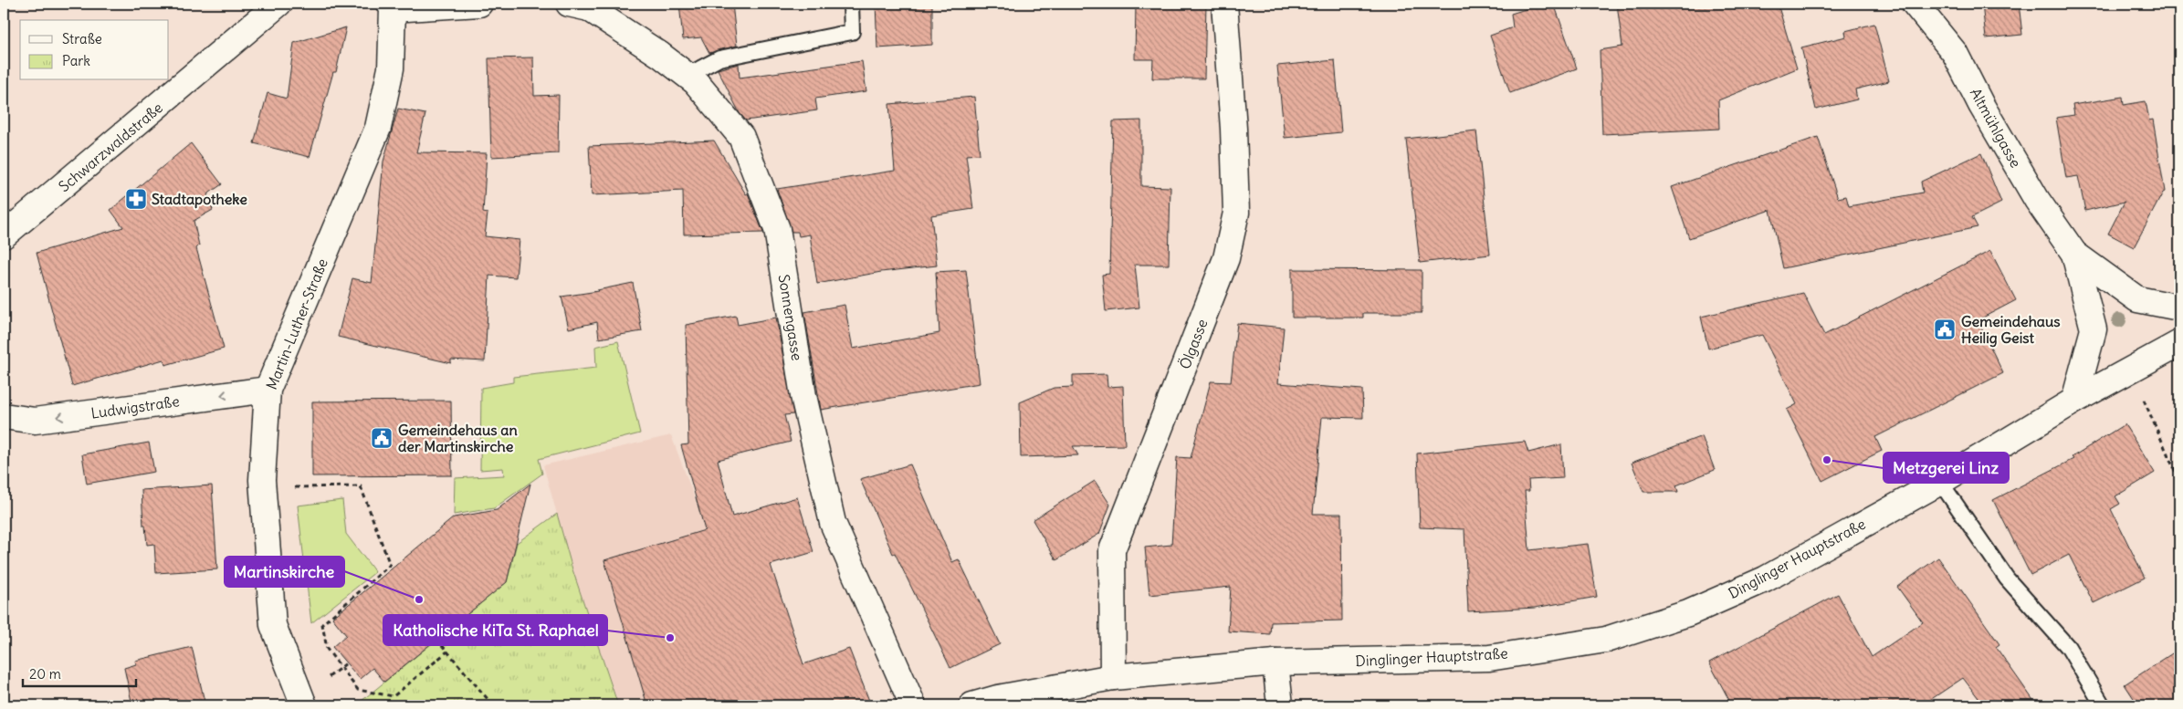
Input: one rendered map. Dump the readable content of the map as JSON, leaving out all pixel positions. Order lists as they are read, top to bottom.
{
  "streets": {
    "street": [
      "Altmühlgasse",
      "Schwarzwaldstraße",
      "Sonnengasse",
      "Martin-Luther-Straße",
      "Ölgasse",
      "Ludwigstraße",
      "Dinglinger Hauptstraße"
    ]
  },
  "crossings": [
    ["Altmühlgasse", "Dinglinger Hauptstraße"],
    ["Martin-Luther-Straße", "Ludwigstraße"],
    ["Ölgasse", "Dinglinger Hauptstraße"]
  ],
  "one_way": ["Ludwigstraße"],
  "places": {
    "pharmacy": ["Stadtapotheke"],
    "public building": ["Gemeindehaus Heilig Geist", "Gemeindehaus an der Martinskirche"],
    "other": ["Metzgerei Linz", "Martinskirche", "Katholische KiTa St. Raphael"]
  },
  "legend": ["Straße", "Park"],
  "scale_bar": "20 m"
}
